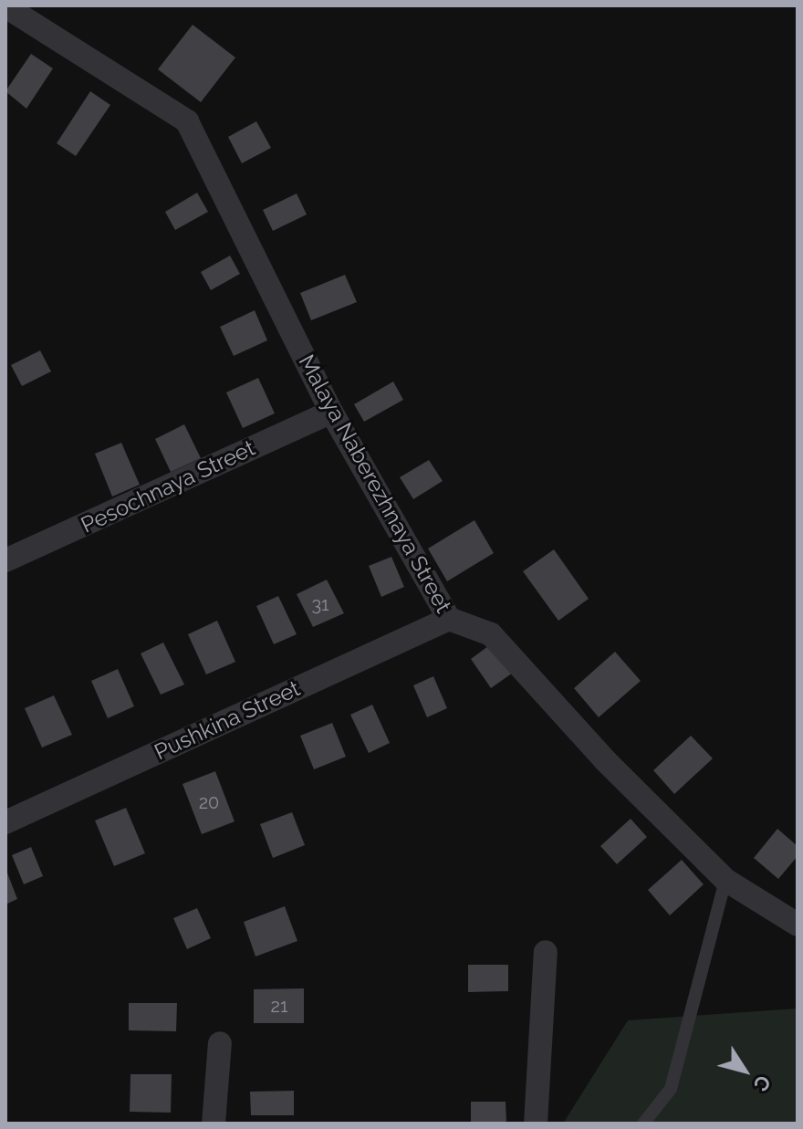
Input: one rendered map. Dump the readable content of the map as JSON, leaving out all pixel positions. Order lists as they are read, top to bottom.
{
  "streets": {
    "street": ["Malaya Naberezhnaya Street", "Pesochnaya Street", "Pushkina Street"]
  },
  "crossings": [
    ["Malaya Naberezhnaya Street", "Pesochnaya Street"],
    ["Malaya Naberezhnaya Street", "Pushkina Street"]
  ],
  "house_numbers": ["31", "20", "21"],
  "north": "bottom right"
}
